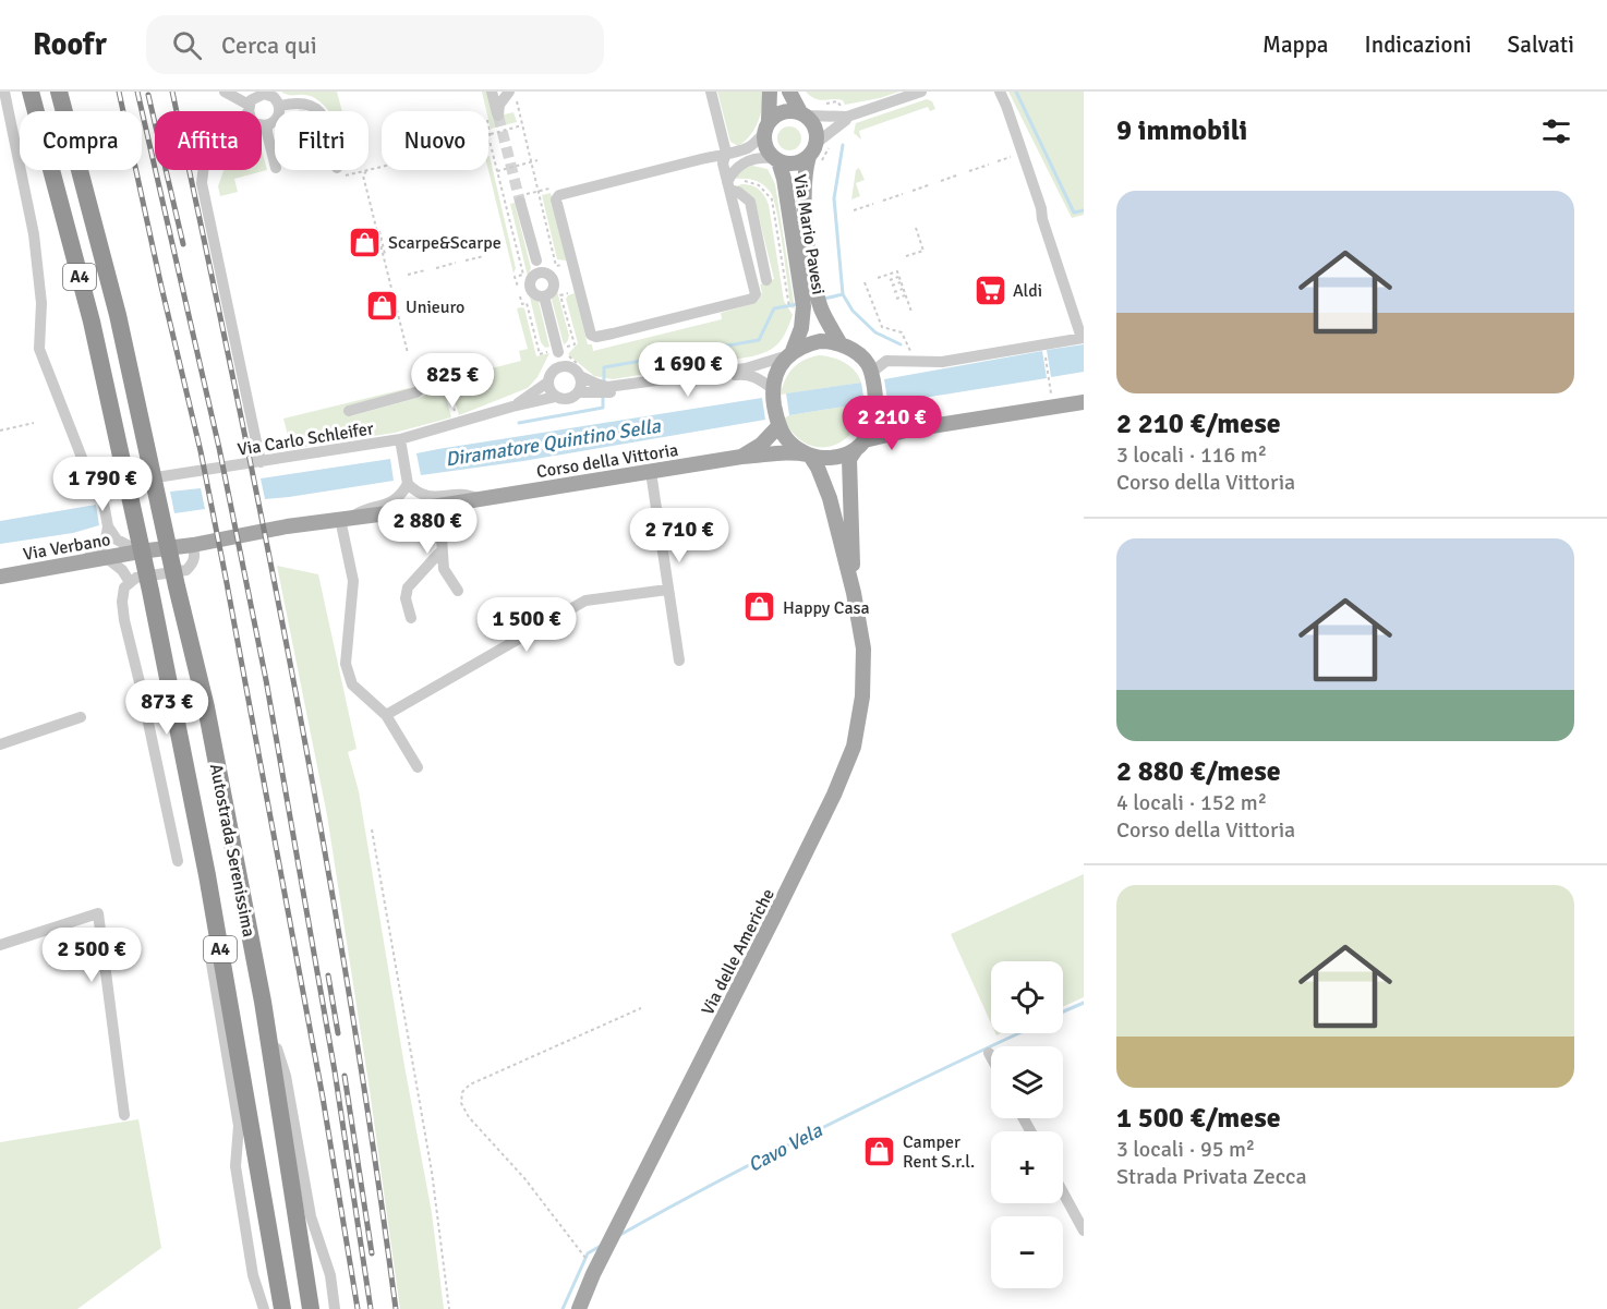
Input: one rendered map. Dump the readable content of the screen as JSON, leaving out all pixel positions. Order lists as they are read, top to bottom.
{
  "streets": {
    "highway": ["A4", "Autostrada Serenissima"],
    "main road": [
      "Via Mario Pavesi",
      "Corso della Vittoria",
      "Via Verbano",
      "Via delle Americhe"
    ],
    "street": ["Via Carlo Schleifer"]
  },
  "crossings": [
    ["Via Mario Pavesi", "Corso della Vittoria"],
    ["Via Mario Pavesi", "Via delle Americhe"],
    ["Corso della Vittoria", "Via Verbano"],
    ["Corso della Vittoria", "Via delle Americhe"]
  ],
  "water": ["Diramatore Quintino Sella", "Cavo Vela"],
  "places": {
    "shop": [
      "Scarpe&Scarpe",
      "Unieuro",
      "Happy Casa",
      "Camper Rent S.r.l."
    ],
    "supermarket": ["Aldi"]
  },
  "page": {
    "header": "Roofr",
    "search": "Cerca qui",
    "nav": ["Mappa", "Indicazioni", "Salvati"],
    "heading": "9 immobili",
    "chip": [
      "Compra",
      "Affitta",
      "Filtri",
      "Nuovo"
    ],
    "list": [
      {
        "name": "2 210 €/mese",
        "note": "3 locali · 116 m² · Corso della Vittoria"
      },
      {
        "name": "2 880 €/mese",
        "note": "4 locali · 152 m² · Corso della Vittoria"
      },
      {
        "name": "1 500 €/mese",
        "note": "3 locali · 95 m² · Strada Privata Zecca"
      }
    ],
    "price": [
      "1 690 €",
      "825 €",
      "2 210 €",
      "1 790 €",
      "2 880 €",
      "2 710 €",
      "1 500 €",
      "873 €",
      "2 500 €"
    ],
    "map_buttons": ["+", "−"]
  }
}
